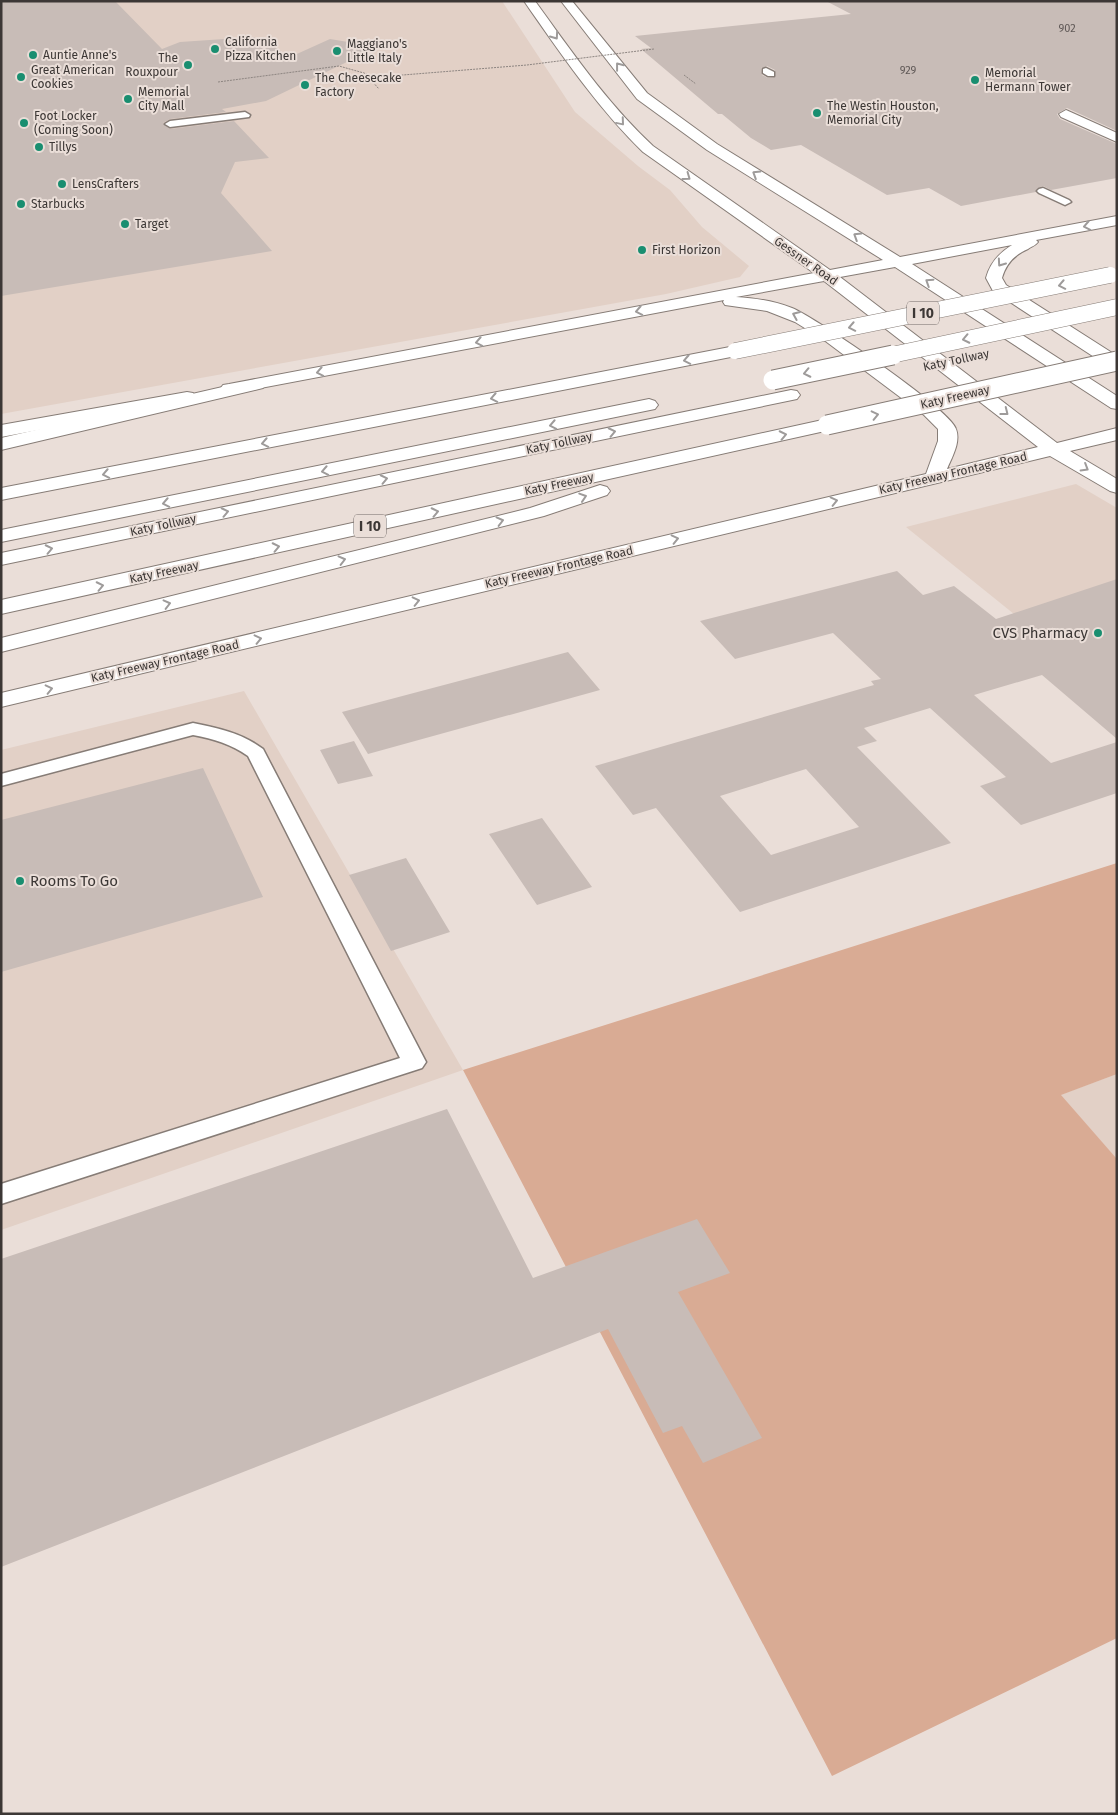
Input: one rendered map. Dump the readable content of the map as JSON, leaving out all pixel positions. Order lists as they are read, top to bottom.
{
  "streets": {
    "main road": [
      "Gessner Road",
      "I 10",
      "Katy Tollway",
      "Katy Freeway",
      "Katy Freeway Frontage Road"
    ]
  },
  "crossings": [
    ["Gessner Road", "Katy Freeway Frontage Road"]
  ],
  "places": [
    "California Pizza Kitchen",
    "Maggiano's Little Italy",
    "Auntie Anne's",
    "The Rouxpour",
    "Great American Cookies",
    "Memorial Hermann Tower",
    "The Cheesecake Factory",
    "Memorial City Mall",
    "The Westin Houston, Memorial City",
    "Foot Locker (Coming Soon)",
    "Tillys",
    "LensCrafters",
    "Starbucks",
    "Target",
    "First Horizon",
    "CVS Pharmacy",
    "Rooms To Go"
  ],
  "house_numbers": ["902", "929"]
}
